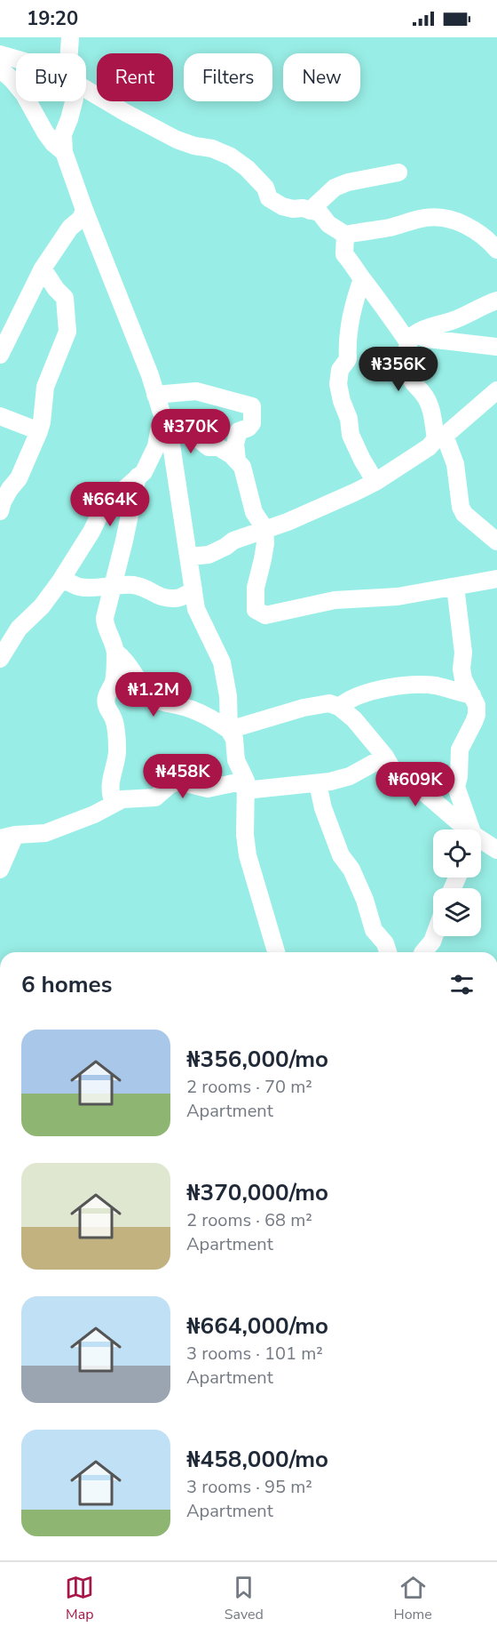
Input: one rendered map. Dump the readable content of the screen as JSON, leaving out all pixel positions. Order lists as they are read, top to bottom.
{
  "page": {
    "status": "19:20",
    "chip": [
      "Buy",
      "Rent",
      "Filters",
      "New"
    ],
    "price": [
      "₦356K",
      "₦370K",
      "₦664K",
      "₦1.2M",
      "₦458K",
      "₦609K"
    ],
    "heading": "6 homes",
    "list": [
      {
        "name": "₦356,000/mo",
        "note": "2 rooms · 70 m² · Apartment"
      },
      {
        "name": "₦370,000/mo",
        "note": "2 rooms · 68 m² · Apartment"
      },
      {
        "name": "₦664,000/mo",
        "note": "3 rooms · 101 m² · Apartment"
      },
      {
        "name": "₦458,000/mo",
        "note": "3 rooms · 95 m² · Apartment"
      }
    ],
    "tabs": ["Map", "Saved", "Home"]
  }
}
